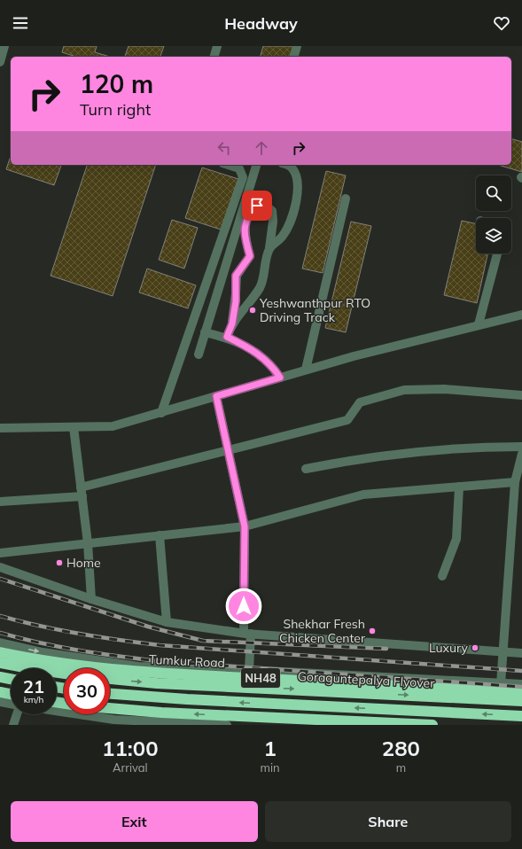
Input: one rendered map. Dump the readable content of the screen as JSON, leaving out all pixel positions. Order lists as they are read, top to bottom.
{
  "streets": {
    "highway": ["Tumkur Road", "NH48", "Goraguntepalya Flyover"]
  },
  "places": [
    "Yeshwanthpur RTO Driving Track",
    "Home",
    "Shekhar Fresh Chicken Center",
    "Luxury"
  ],
  "page": {
    "header": "Headway",
    "turn": ["120 m", "Turn right"],
    "speed": "21 km/h",
    "limit": "30",
    "eta": [
      "11:00",
      "Arrival",
      "1",
      "min",
      "280",
      "m"
    ],
    "buttons": ["Exit", "Share"]
  }
}
